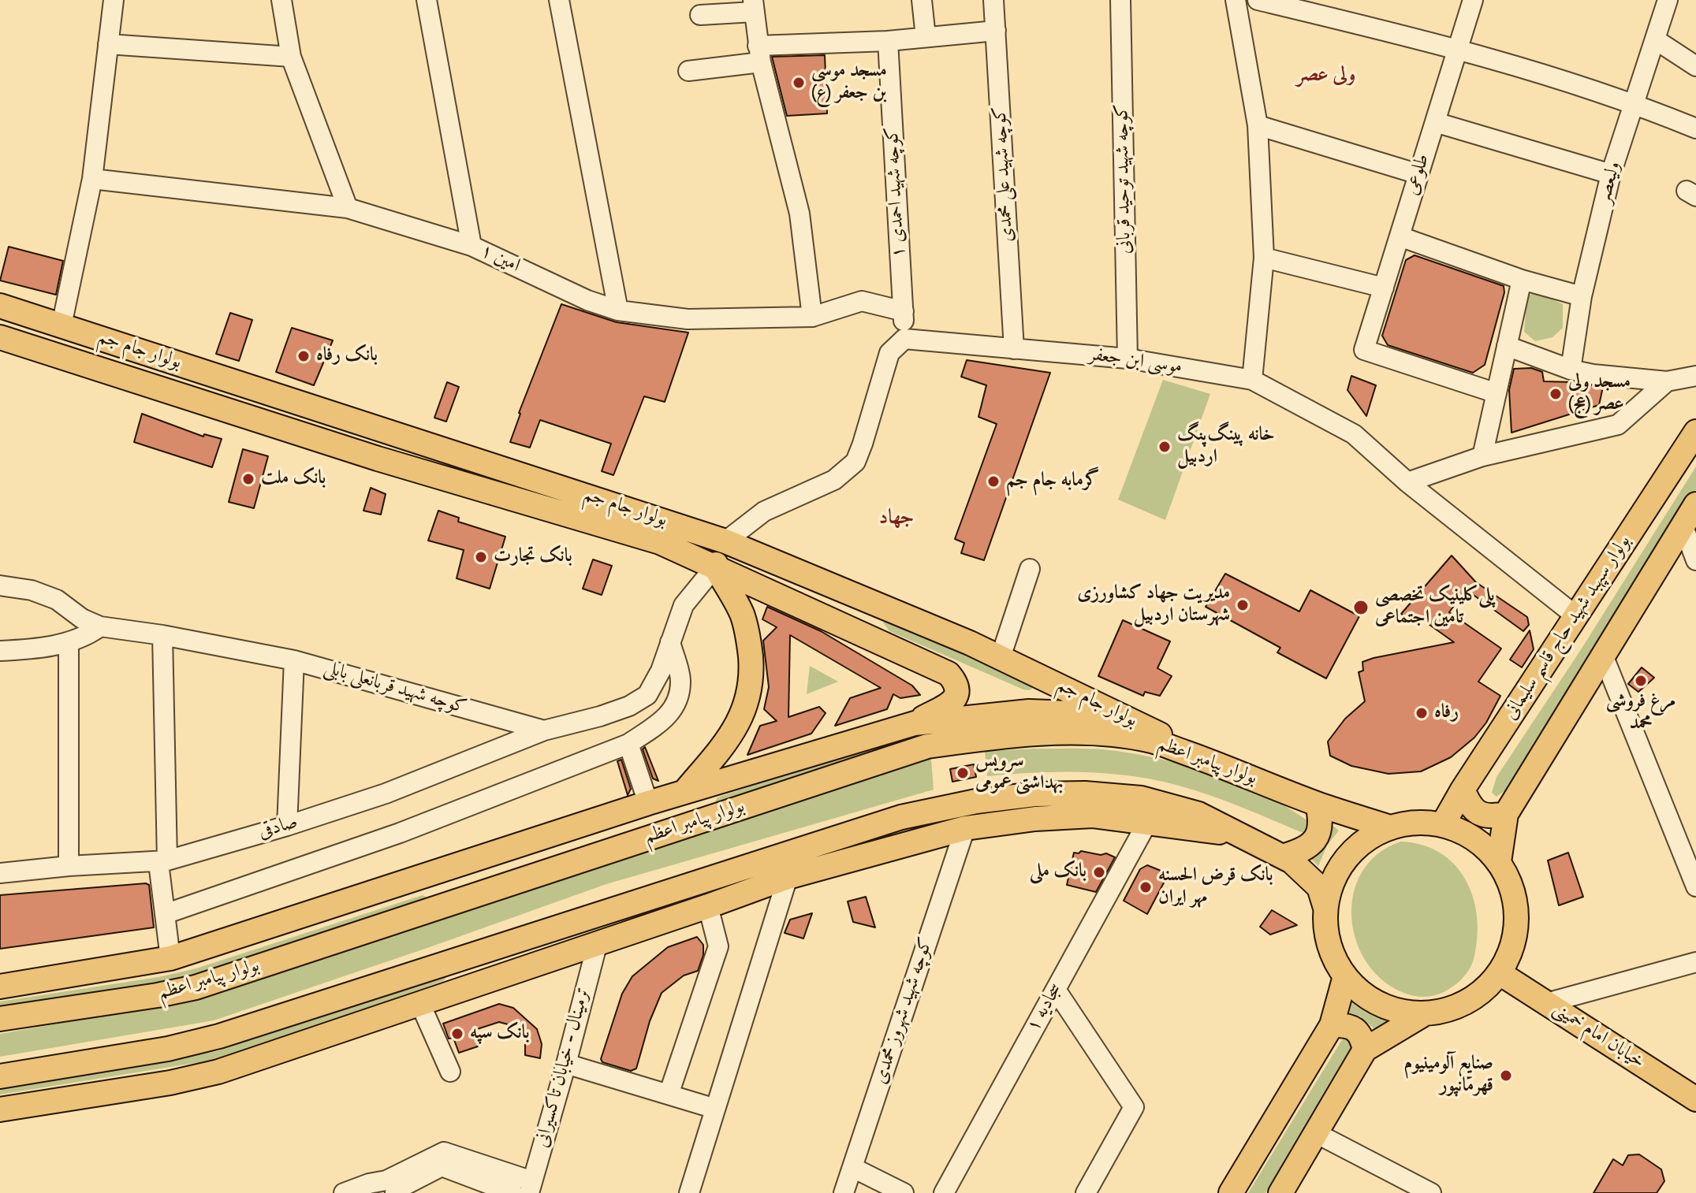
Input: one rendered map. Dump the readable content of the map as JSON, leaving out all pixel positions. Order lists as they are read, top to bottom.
{
  "streets": {
    "main road": [
      "بولوار جام جم",
      "بولوار سپهبد شهید حاج قاسم سلیمانی",
      "بولوار پیامبر اعظم",
      "خیابان امام خمینی"
    ],
    "street": [
      "کوچه شهید علی محمدی",
      "طلوعی",
      "کوچه شهید توحید قربانی",
      "ولیعصر",
      "کوچه شهید احمدی ۱",
      "امین ۱",
      "موسی ابن جعفر",
      "کوچه شهید قربانعلی بابلی",
      "صادقی",
      "سجادیه ۱",
      "کوچه شهید شهروز محمدی",
      "ترمینال - خیابان تاکسیرانی"
    ]
  },
  "crossings": [
    ["کوچه شهید علی محمدی", "موسی ابن جعفر"],
    ["کوچه شهید توحید قربانی", "موسی ابن جعفر"],
    ["کوچه شهید احمدی ۱", "امین ۱"],
    ["کوچه شهید احمدی ۱", "موسی ابن جعفر"],
    ["بولوار جام جم", "کوچه شهید قربانعلی بابلی"],
    ["بولوار جام جم", "بولوار پیامبر اعظم"],
    ["موسی ابن جعفر", "بولوار سپهبد شهید حاج قاسم سلیمانی"],
    ["بولوار سپهبد شهید حاج قاسم سلیمانی", "بولوار پیامبر اعظم"],
    ["بولوار سپهبد شهید حاج قاسم سلیمانی", "خیابان امام خمینی"],
    ["کوچه شهید قربانعلی بابلی", "صادقی"],
    ["بولوار پیامبر اعظم", "خیابان امام خمینی"]
  ],
  "districts": ["ولی عصر", "جهاد"],
  "places": [
    "مسجد موسی بن جعفر (ع)",
    "بانک رفاه",
    "مسجد ولی عصر (عج)",
    "خانه پینگ‌پنگ اردبیل",
    "بانک ملت",
    "گرمابه جام جم",
    "بانک تجارت",
    "مدیریت جهاد کشاورزی شهرستان اردبیل",
    "پلی‌کلینیک تخصصی تامین اجتماعی",
    "مرغ فروشی محمد",
    "رفاه",
    "سرویس بهداشتی عمومی",
    "بانک ملی",
    "بانک قرض الحسنه مهر ایران",
    "بانک سپه",
    "صنایع آلومینیوم قهرمانپور"
  ]
}
